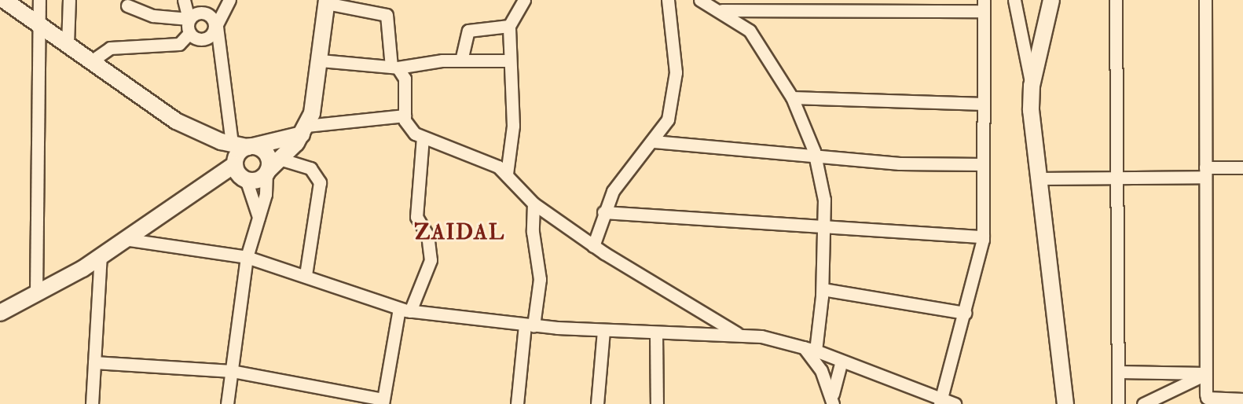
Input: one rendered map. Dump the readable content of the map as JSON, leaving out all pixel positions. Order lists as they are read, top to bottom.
{
  "districts": ["ZAIDAL"]
}
